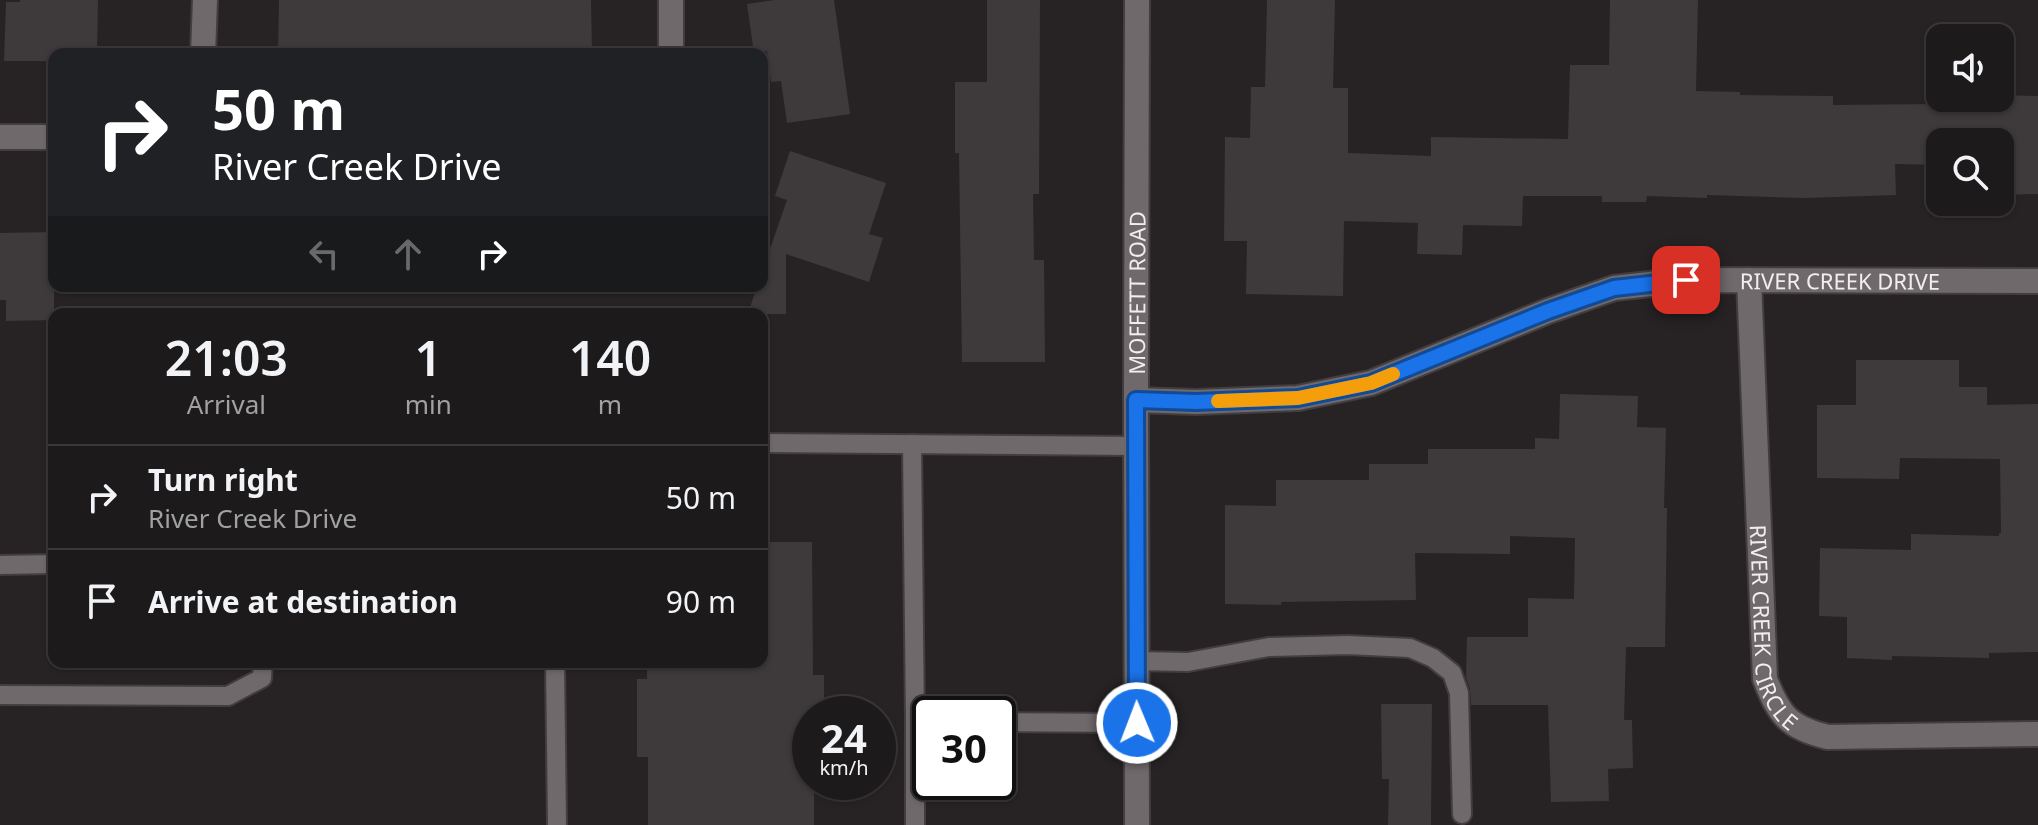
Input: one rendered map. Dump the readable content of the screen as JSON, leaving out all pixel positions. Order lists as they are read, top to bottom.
{
  "streets": {
    "street": ["RIVER CREEK DRIVE", "MOFFETT ROAD", "RIVER CREEK CIRCLE"]
  },
  "crossings": [
    ["RIVER CREEK DRIVE", "MOFFETT ROAD"],
    ["RIVER CREEK DRIVE", "RIVER CREEK CIRCLE"]
  ],
  "page": {
    "turn": ["50 m", "River Creek Drive"],
    "eta": [
      "21:03",
      "Arrival",
      "1",
      "min",
      "140",
      "m"
    ],
    "list": [
      {
        "name": "Turn right",
        "note": "River Creek Drive",
        "value": "50 m"
      },
      {
        "name": "Arrive at destination",
        "value": "90 m"
      }
    ],
    "speed": "24 km/h",
    "limit": "30"
  }
}
